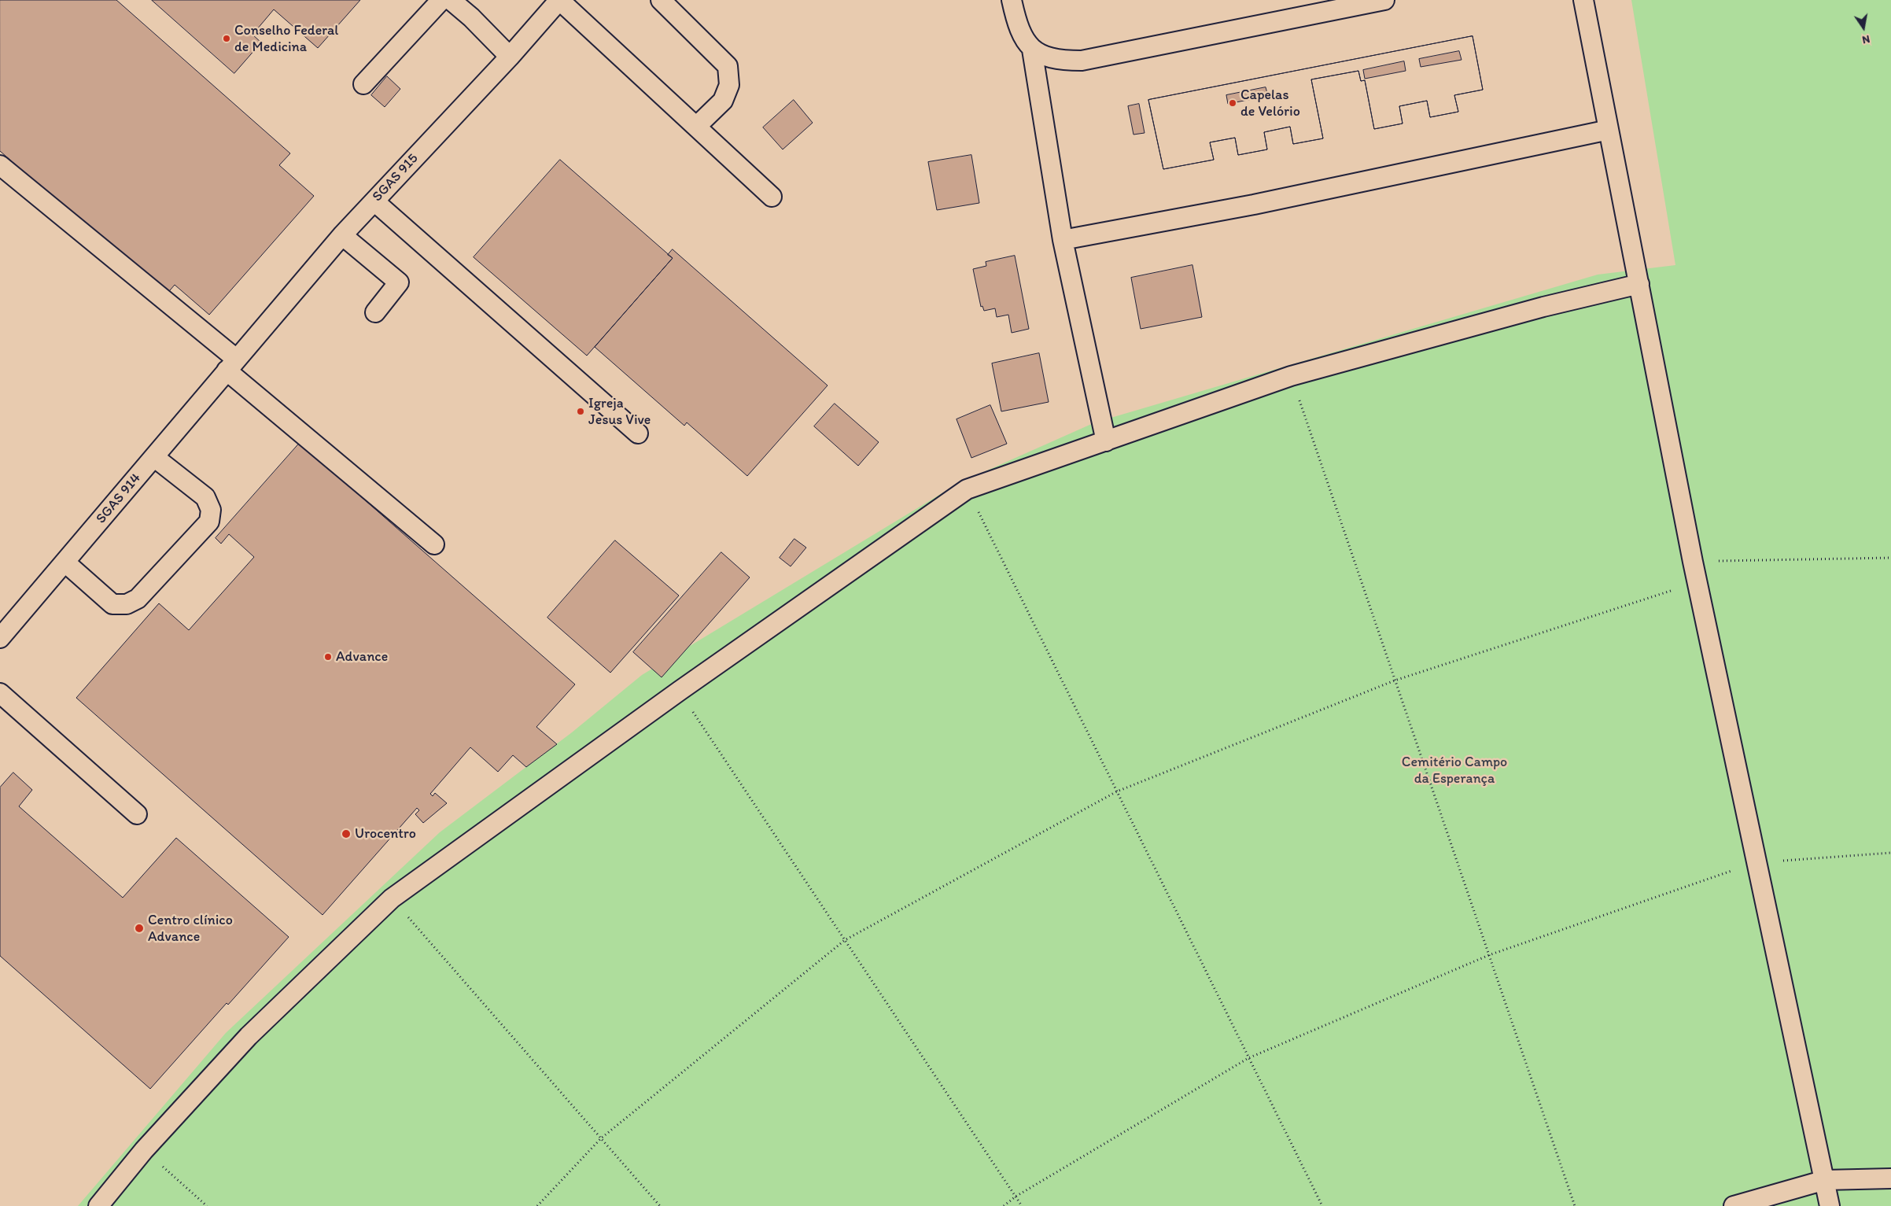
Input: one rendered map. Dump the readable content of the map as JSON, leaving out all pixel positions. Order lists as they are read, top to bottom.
{
  "streets": {
    "lane": ["SGAS 915", "SGAS 914"]
  },
  "crossings": [
    ["SGAS 915", "SGAS 914"]
  ],
  "parks": ["Cemitério Campo da Esperança"],
  "places": [
    "Conselho Federal de Medicina",
    "Capelas de Velório",
    "Igreja Jesus Vive",
    "Advance",
    "Urocentro",
    "Centro clínico Advance"
  ],
  "north": "bottom"
}
